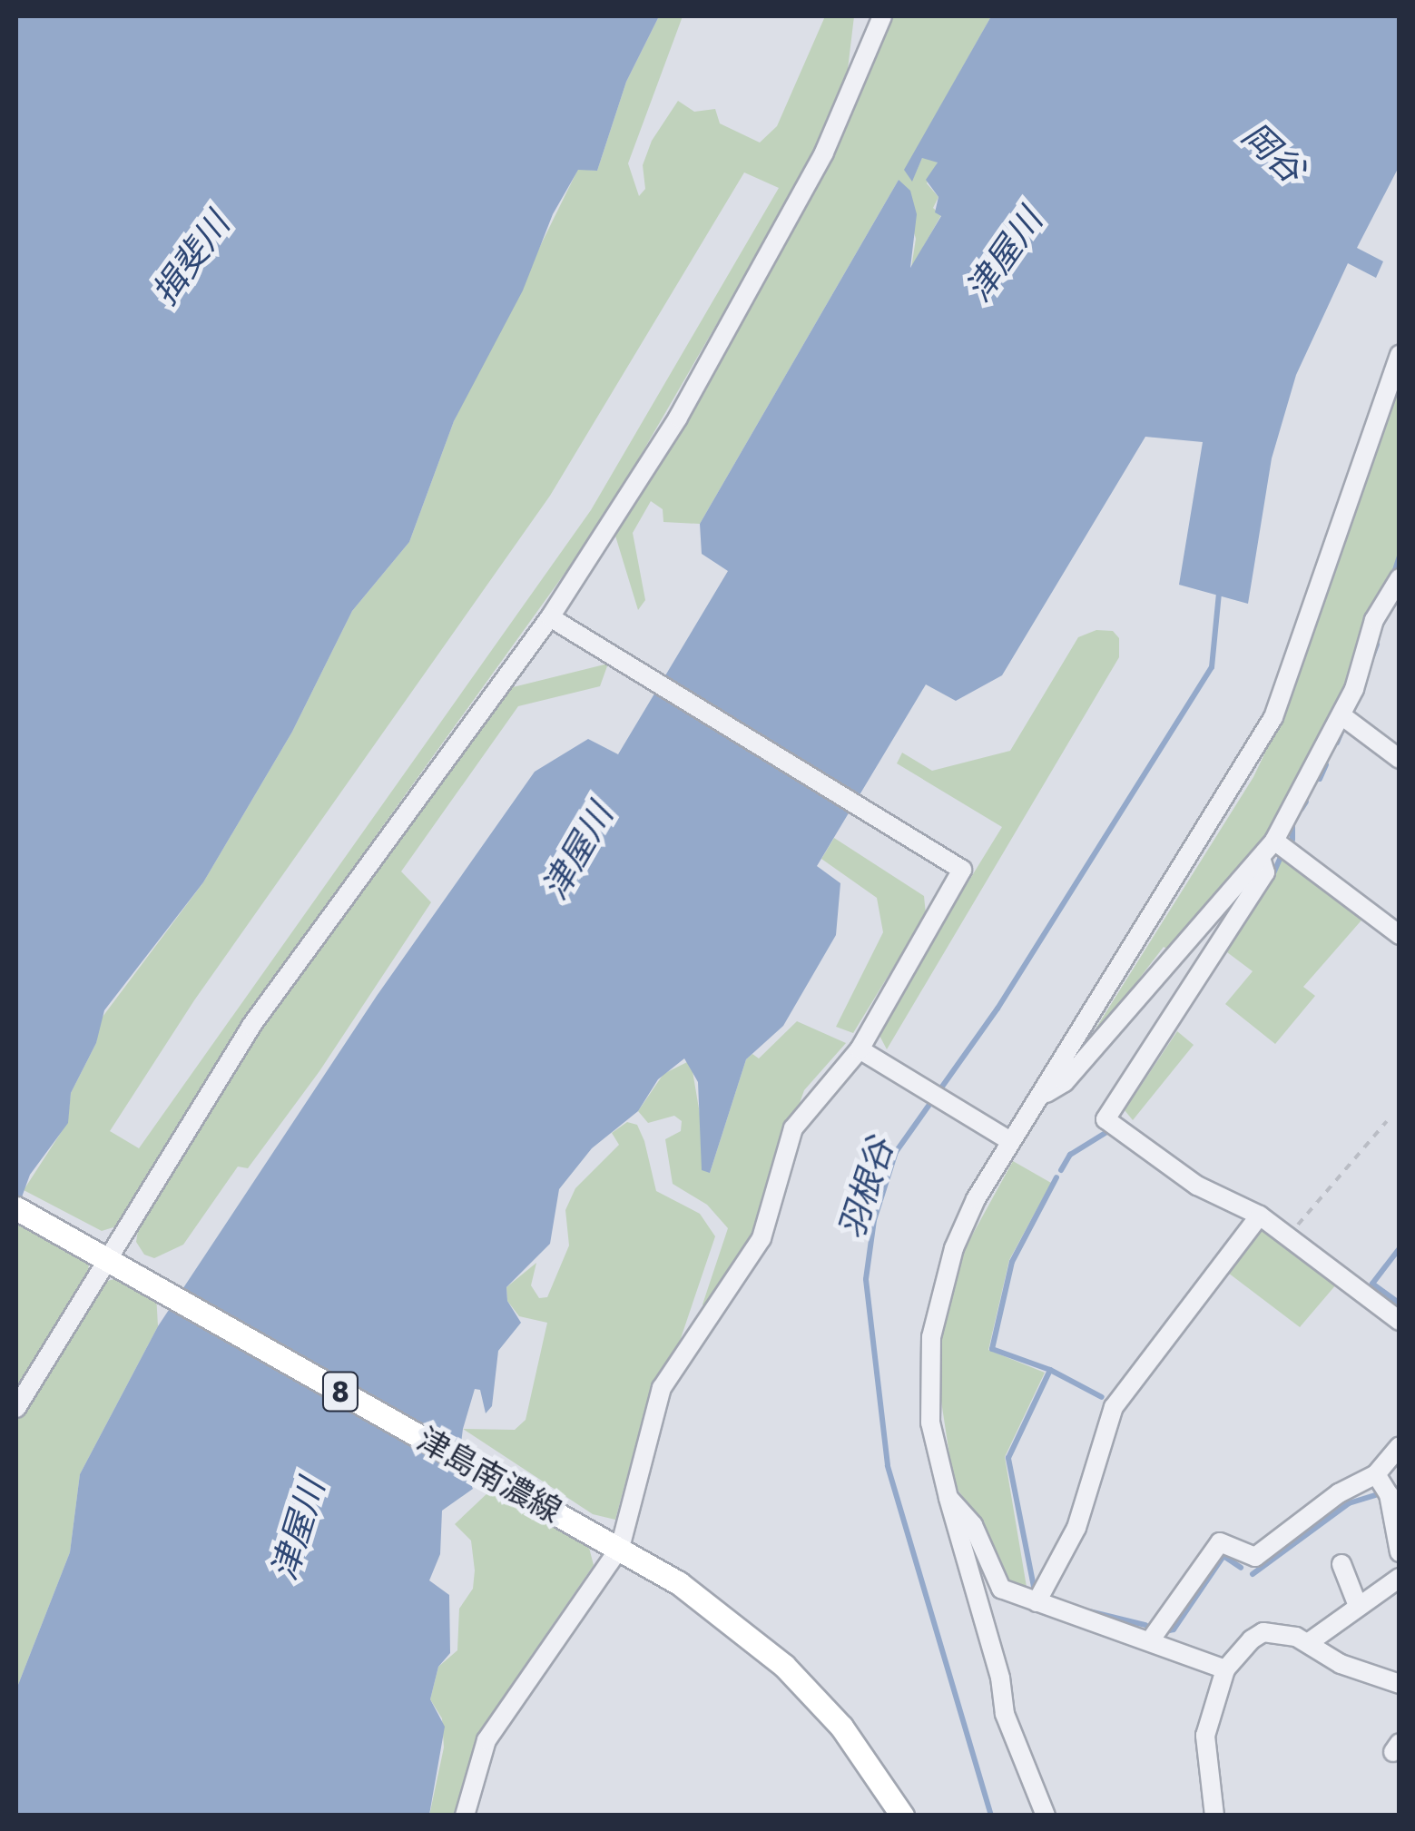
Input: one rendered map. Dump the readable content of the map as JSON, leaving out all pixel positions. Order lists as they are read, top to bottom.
{
  "streets": {
    "main road": ["8", "津島南濃線"]
  },
  "water": [
    "岡谷",
    "津屋川",
    "揖斐川",
    "羽根谷"
  ]
}
